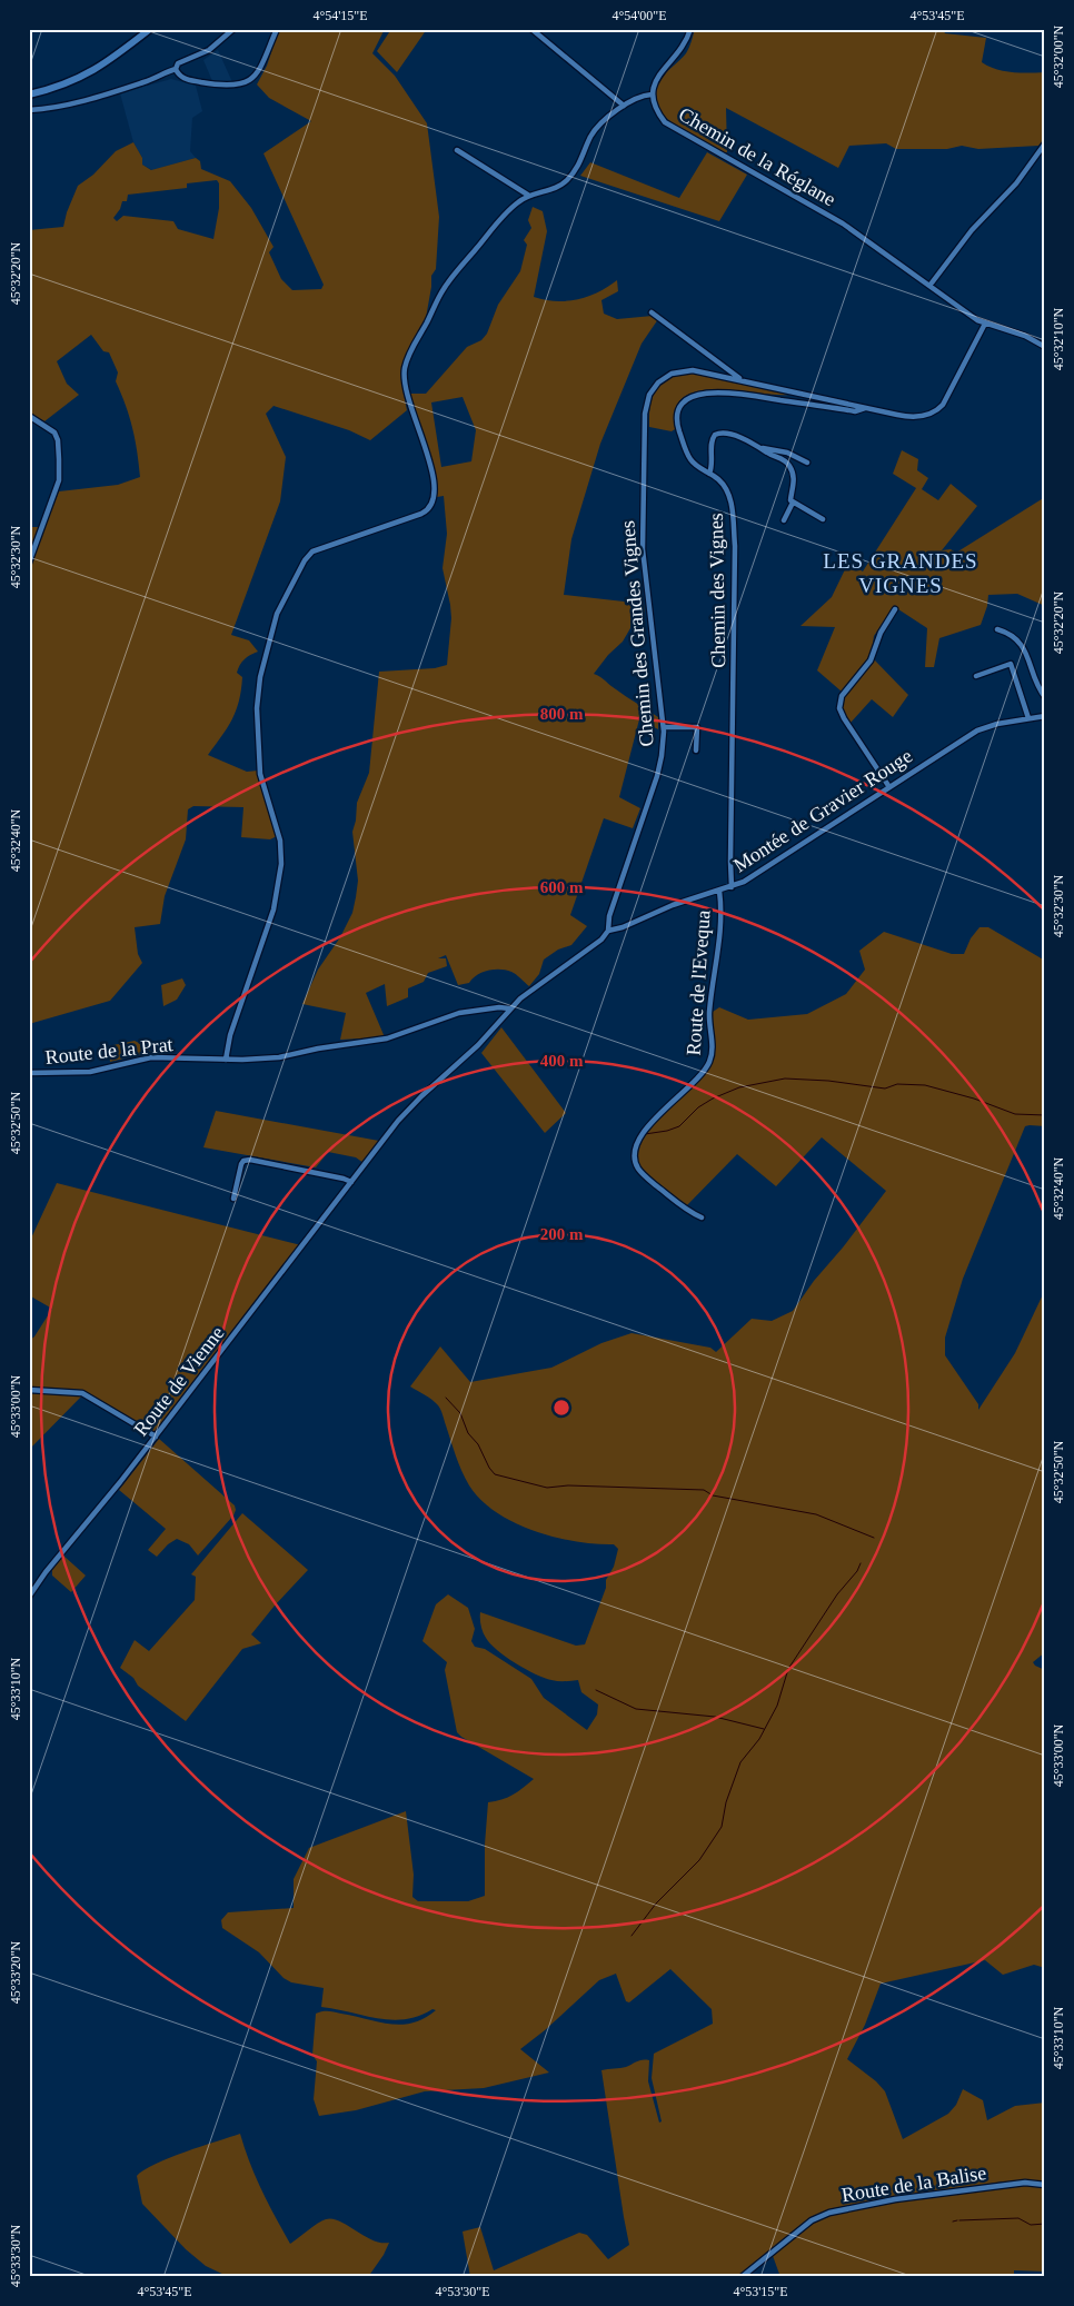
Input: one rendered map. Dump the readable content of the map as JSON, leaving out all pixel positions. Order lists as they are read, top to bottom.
{
  "streets": {
    "street": [
      "Chemin de la Réglane",
      "Chemin des Vignes",
      "Chemin des Grandes Vignes",
      "Montée de Gravier Rouge",
      "Route de l'Evequa",
      "Route de la Prat",
      "Route de Vienne",
      "Route de la Balise"
    ]
  },
  "crossings": [
    ["Chemin de la Réglane", "Chemin des Grandes Vignes"],
    ["Chemin des Vignes", "Chemin des Grandes Vignes"],
    ["Chemin des Vignes", "Montée de Gravier Rouge"],
    ["Chemin des Grandes Vignes", "Montée de Gravier Rouge"],
    ["Montée de Gravier Rouge", "Route de l'Evequa"],
    ["Montée de Gravier Rouge", "Route de la Prat"],
    ["Montée de Gravier Rouge", "Route de Vienne"],
    ["Route de la Prat", "Route de Vienne"]
  ],
  "districts": ["LES GRANDES VIGNES"],
  "coordinates": [
    "4°54'15\"E",
    "4°54'00\"E",
    "4°53'45\"E",
    "45°32'00\"N",
    "45°32'20\"N",
    "45°32'10\"N",
    "45°32'30\"N",
    "45°32'40\"N",
    "45°32'50\"N",
    "45°33'00\"N",
    "45°33'10\"N",
    "45°33'20\"N",
    "45°33'30\"N",
    "4°53'30\"E",
    "4°53'15\"E"
  ],
  "rings": [
    "800 m",
    "600 m",
    "400 m",
    "200 m"
  ]
}
